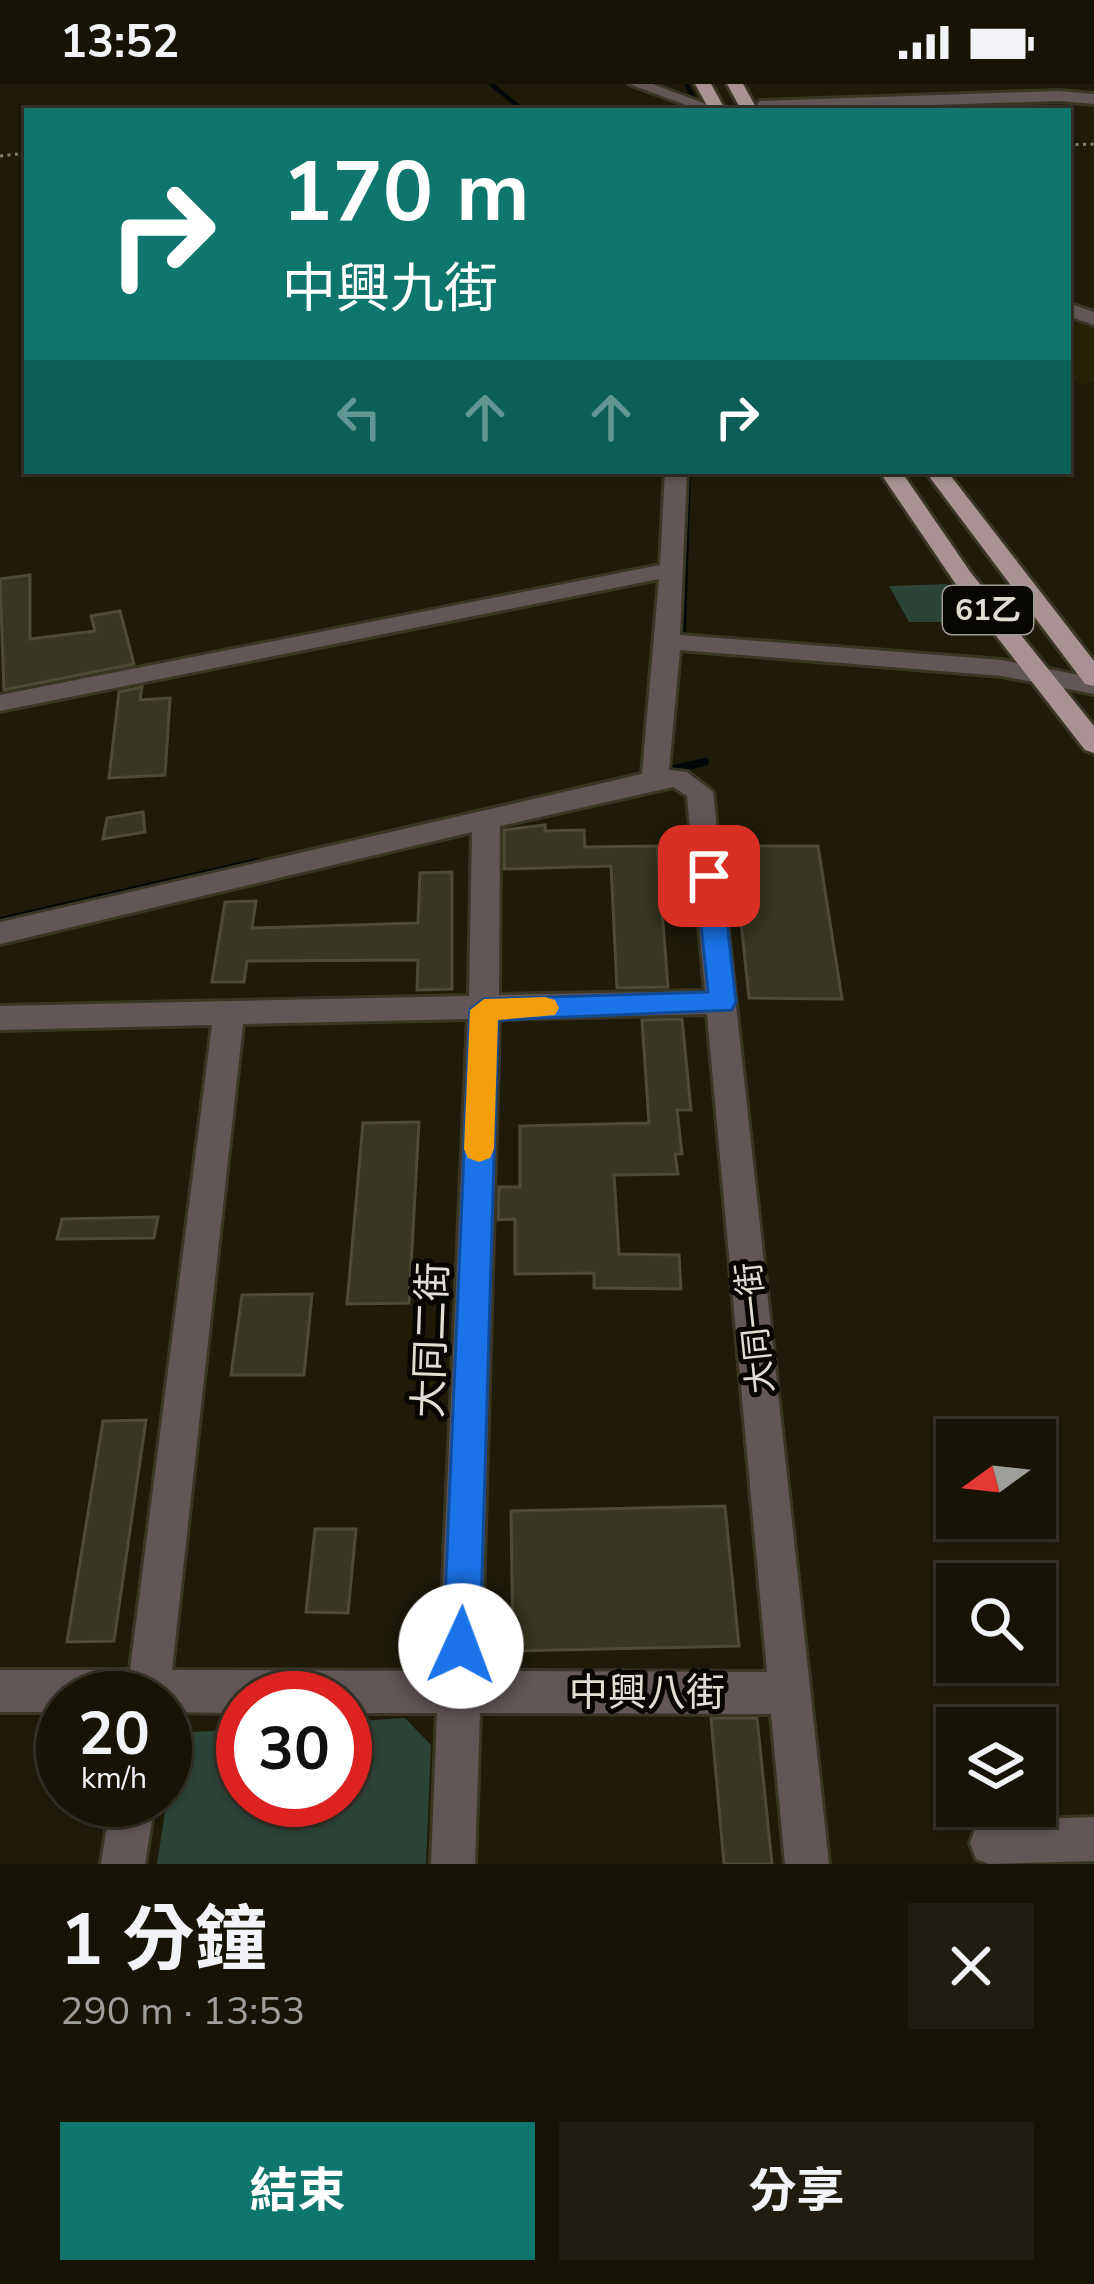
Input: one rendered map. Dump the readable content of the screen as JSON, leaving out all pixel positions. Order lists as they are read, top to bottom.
{
  "streets": {
    "main road": ["61乙"],
    "street": ["大同一街", "大同二街", "中興八街"]
  },
  "crossings": [
    ["大同一街", "中興八街"],
    ["大同二街", "中興八街"]
  ],
  "north": "left",
  "page": {
    "status": "13:52",
    "turn": ["170 m", "中興九街"],
    "speed": "20 km/h",
    "limit": "30",
    "heading": ["1 分鐘", "290 m · 13:53"],
    "buttons": ["結束", "分享"]
  }
}
